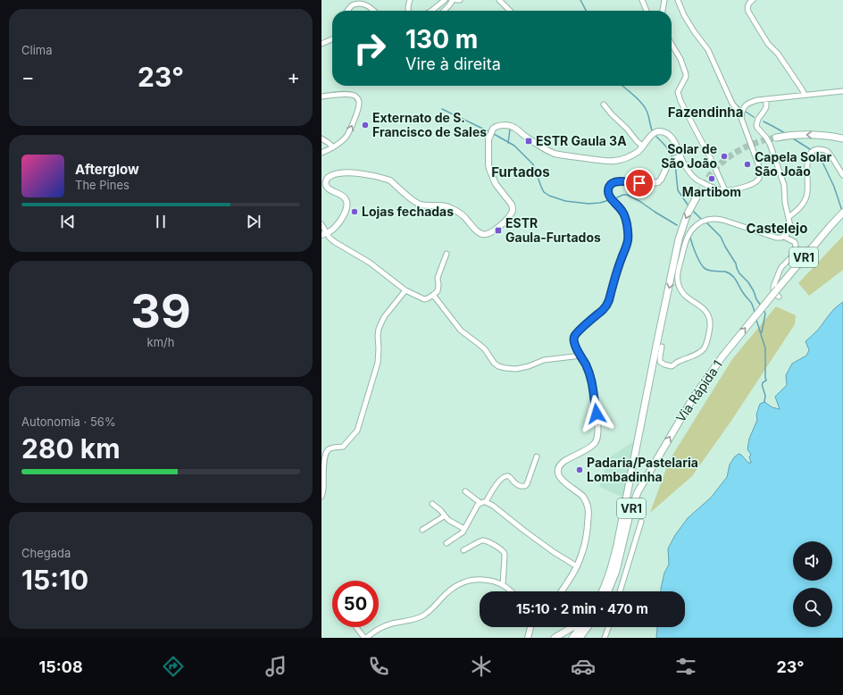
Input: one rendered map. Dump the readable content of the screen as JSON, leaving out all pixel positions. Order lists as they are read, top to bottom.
{
  "streets": {
    "highway": ["VR1", "Via Rápida 1"]
  },
  "districts": ["Fazendinha", "Furtados", "Castelejo"],
  "places": {
    "other": [
      "Externato de S. Francisco de Sales",
      "Solar de São João",
      "Capela Solar São João",
      "Martibom",
      "Lojas fechadas",
      "Padaria/Pastelaria Lombadinha"
    ],
    "transit": ["ESTR Gaula 3A", "ESTR Gaula-Furtados"]
  },
  "page": {
    "tile": [
      "Clima",
      ["39", "km/h"],
      ["Autonomia · 56%", "280 km"],
      ["Chegada", "15:10"]
    ],
    "turn": ["130 m", "Vire à direita"],
    "heat": ["−", "23°", "+"],
    "song": ["Afterglow", "The Pines"],
    "limit": "50",
    "trip": "15:10 · 2 min · 470 m",
    "tabs": ["15:08", "23°"]
  }
}
